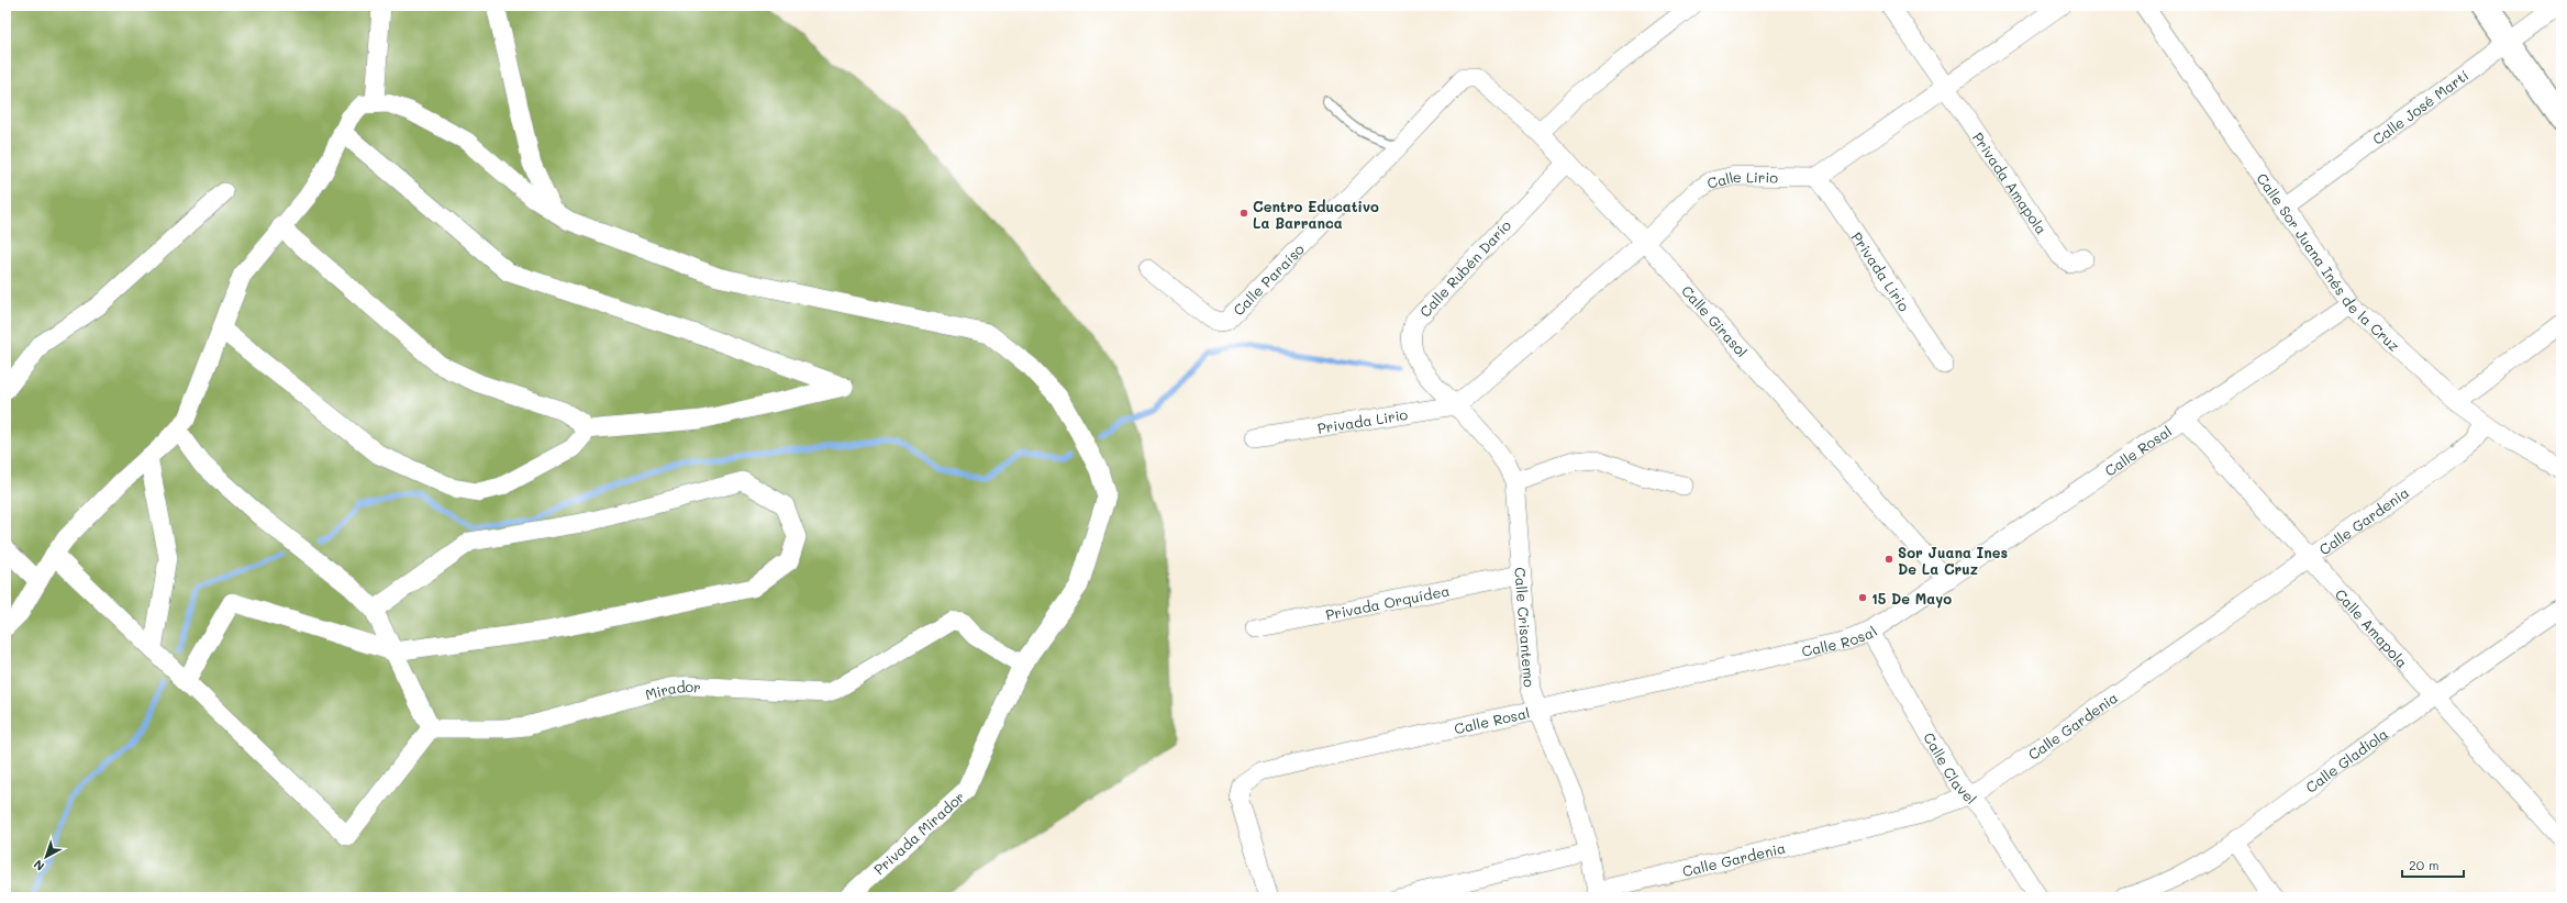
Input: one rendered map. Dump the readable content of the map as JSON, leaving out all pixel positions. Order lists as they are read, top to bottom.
{
  "streets": {
    "street": [
      "Calle José Martí",
      "Calle Lirio",
      "Privada Amapola",
      "Calle Sor Juana Inés de la Cruz",
      "Calle Rubén Darío",
      "Privada Lirio",
      "Calle Paraíso",
      "Calle Girasol",
      "Calle Rosal",
      "Calle Gardenia",
      "Privada Orquídea",
      "Calle Crisantemo",
      "Calle Amapola",
      "Mirador",
      "Calle Gladiola",
      "Calle Clavel",
      "Privada Mirador"
    ]
  },
  "crossings": [
    ["Calle José Martí", "Calle Sor Juana Inés de la Cruz"],
    ["Calle Lirio", "Calle Rubén Darío"],
    ["Calle Lirio", "Privada Lirio"],
    ["Calle Lirio", "Calle Girasol"],
    ["Calle Lirio", "Calle Crisantemo"],
    ["Calle Sor Juana Inés de la Cruz", "Calle Rosal"],
    ["Calle Sor Juana Inés de la Cruz", "Calle Gardenia"],
    ["Calle Rubén Darío", "Privada Lirio"],
    ["Calle Rubén Darío", "Calle Girasol"],
    ["Calle Rubén Darío", "Calle Crisantemo"],
    ["Privada Lirio", "Calle Crisantemo"],
    ["Calle Paraíso", "Calle Girasol"],
    ["Calle Girasol", "Calle Rosal"],
    ["Calle Rosal", "Calle Crisantemo"],
    ["Calle Rosal", "Calle Amapola"],
    ["Calle Rosal", "Calle Clavel"],
    ["Calle Gardenia", "Calle Crisantemo"],
    ["Calle Gardenia", "Calle Amapola"],
    ["Calle Gardenia", "Calle Clavel"],
    ["Privada Orquídea", "Calle Crisantemo"],
    ["Calle Amapola", "Calle Gladiola"],
    ["Mirador", "Privada Mirador"]
  ],
  "places": ["Centro Educativo La Barranca", "Sor Juana Ines De La Cruz", "15 De Mayo"],
  "scale_bar": "20 m",
  "north": "bottom left"
}
